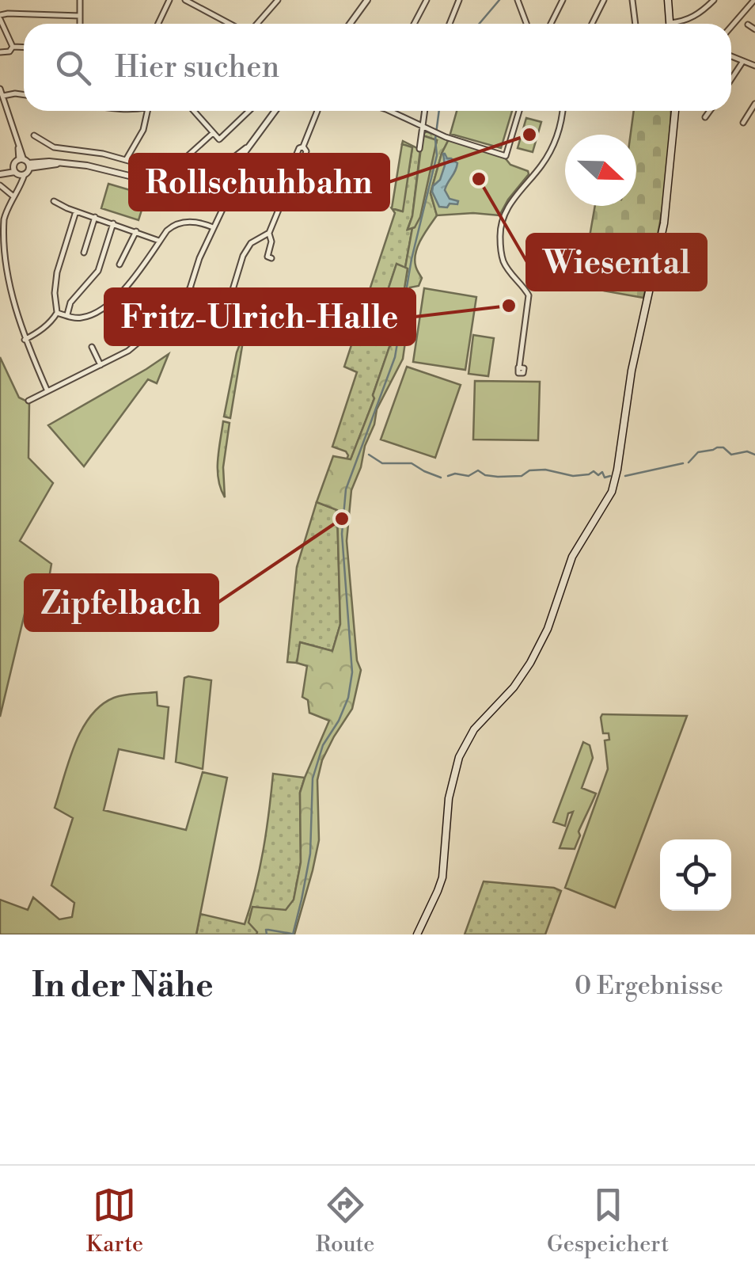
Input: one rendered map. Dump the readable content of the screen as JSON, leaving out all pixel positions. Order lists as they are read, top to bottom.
{
  "places": [
    "Rollschuhbahn",
    "Wiesental",
    "Fritz-Ulrich-Halle",
    "Zipfelbach"
  ],
  "north": "right",
  "page": {
    "search": "Hier suchen",
    "heading": ["In der Nähe", "0 Ergebnisse"],
    "nav": ["Karte", "Route", "Gespeichert"]
  }
}
